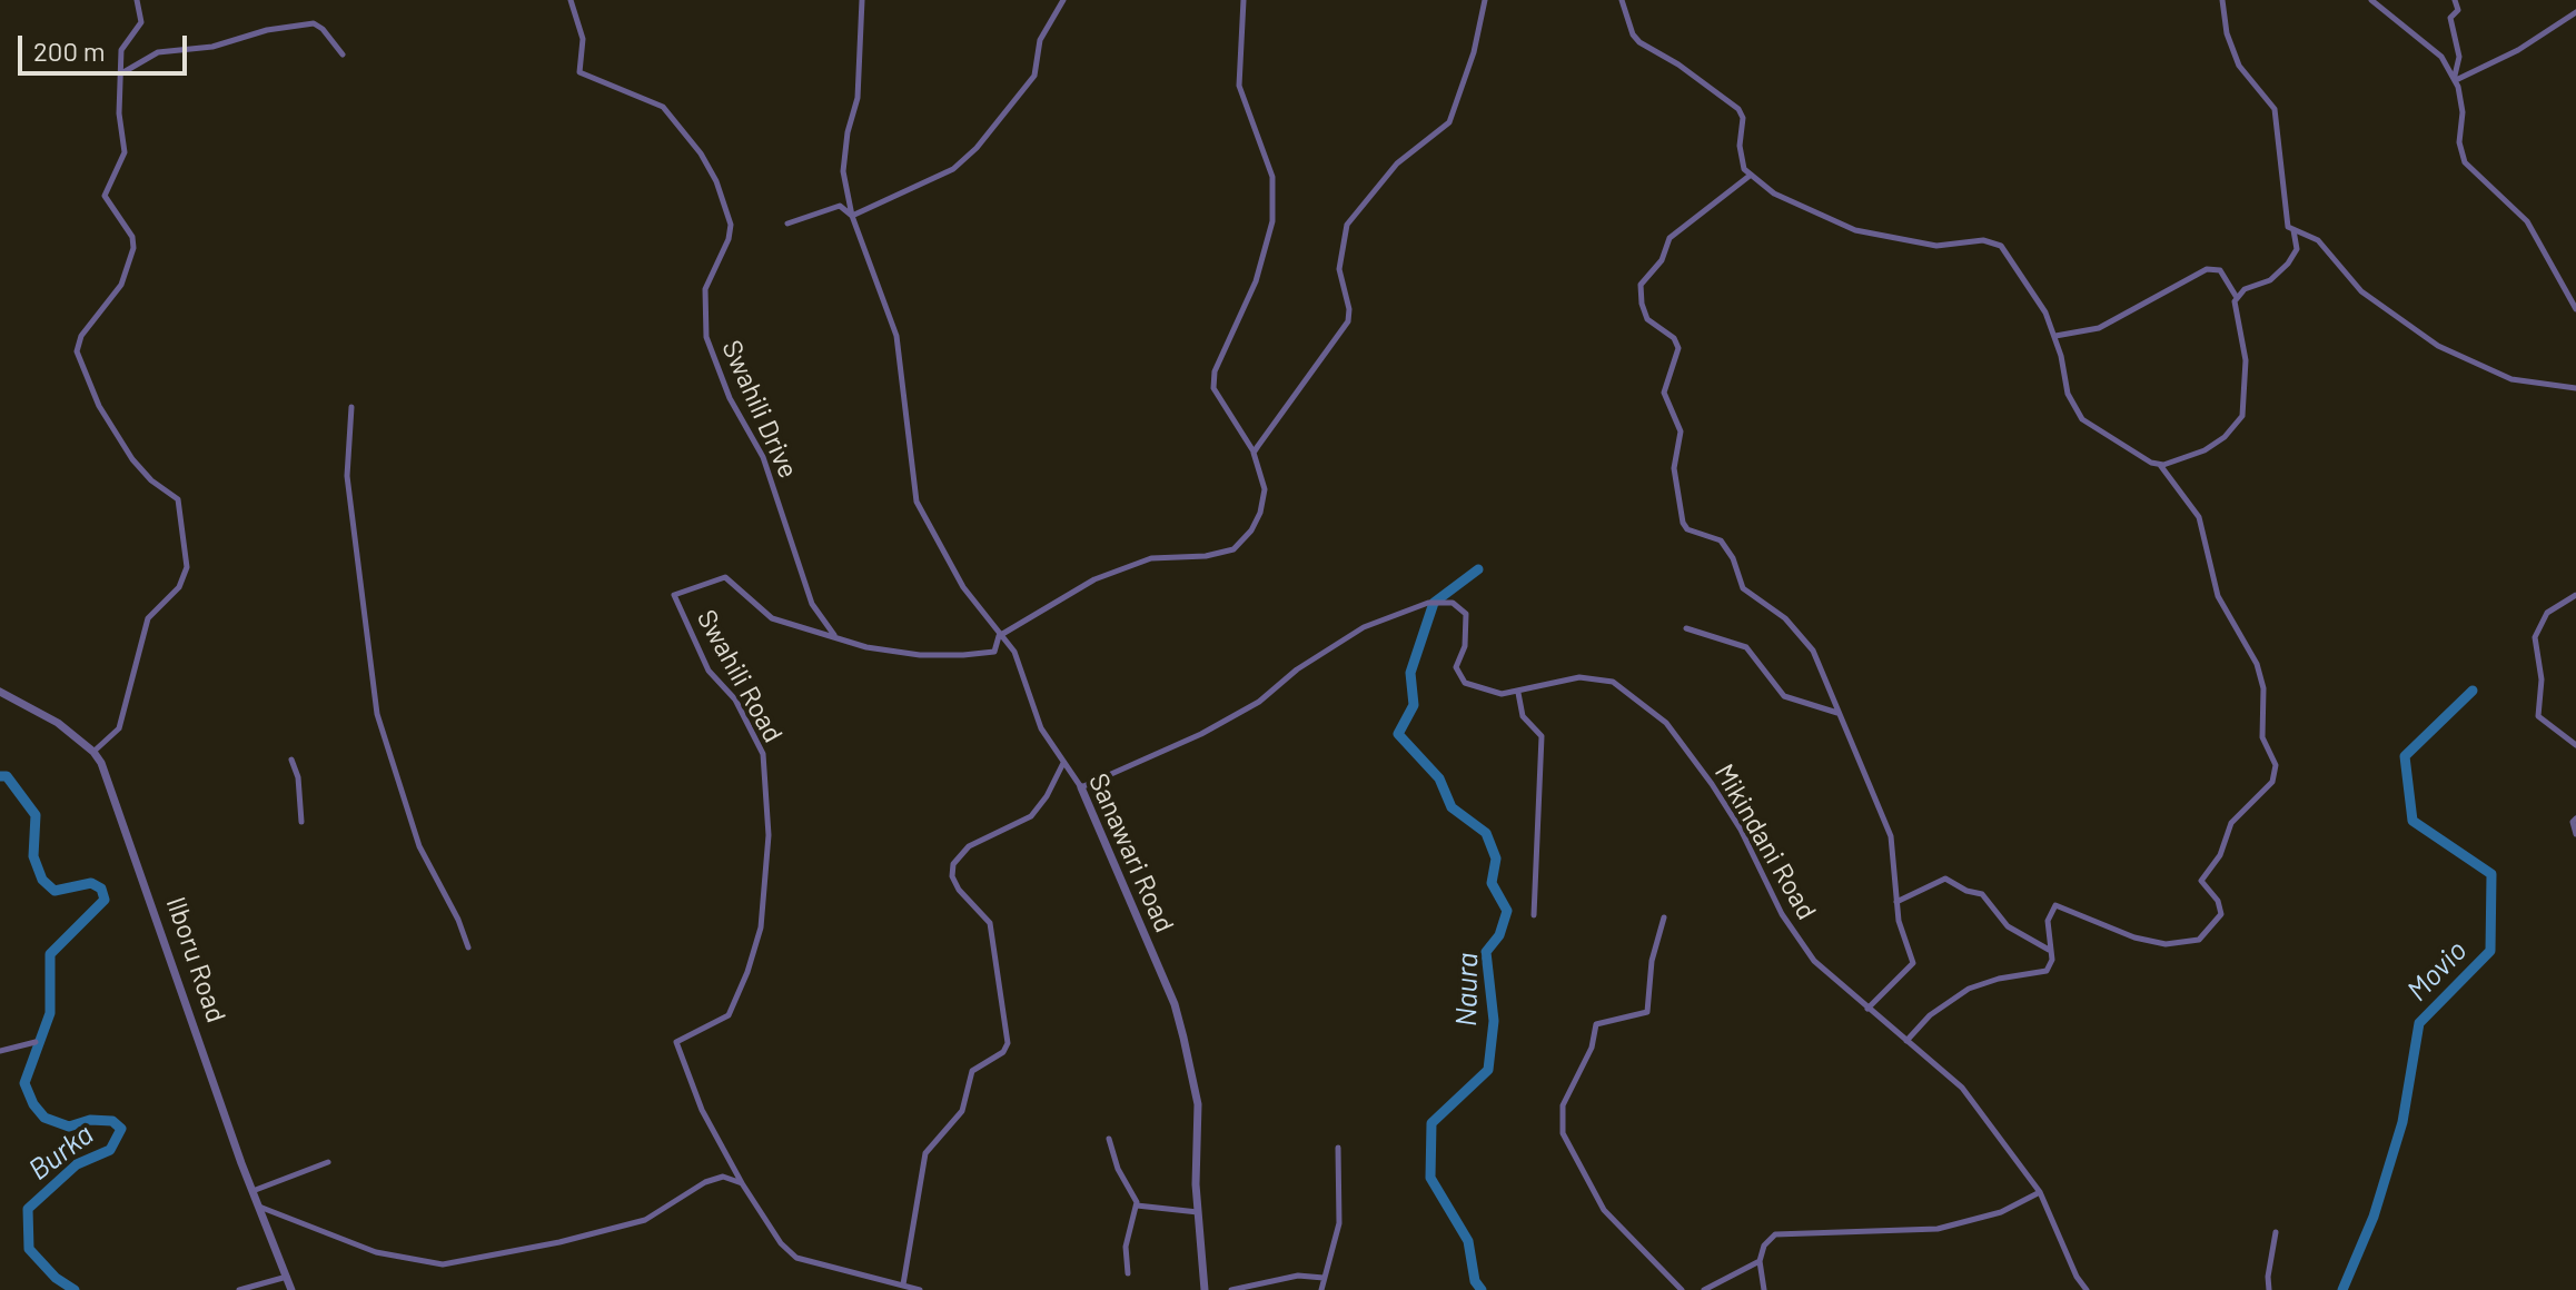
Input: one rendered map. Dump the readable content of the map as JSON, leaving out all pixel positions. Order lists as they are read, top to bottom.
{
  "streets": {
    "street": [
      "Swahili Drive",
      "Swahili Road",
      "Mikindani Road",
      "Sanawari Road",
      "Ilboru Road"
    ]
  },
  "crossings": [
    ["Swahili Drive", "Swahili Road"],
    ["Swahili Road", "Sanawari Road"],
    ["Mikindani Road", "Sanawari Road"]
  ],
  "water": ["Movio", "Naura", "Burka"],
  "scale_bar": "200 m"
}
